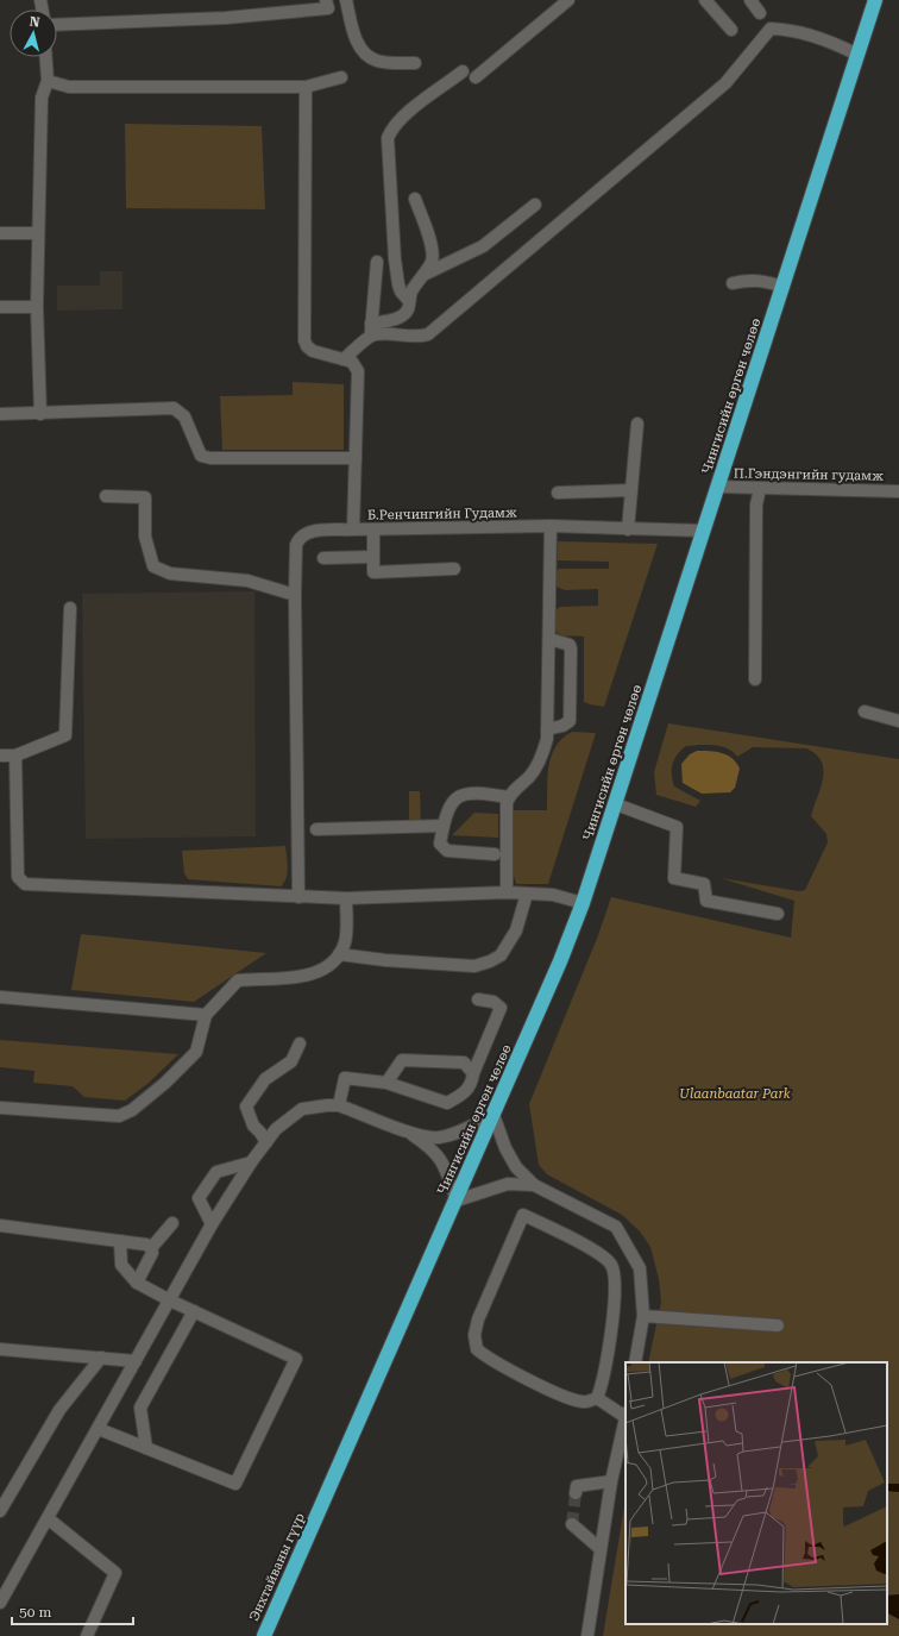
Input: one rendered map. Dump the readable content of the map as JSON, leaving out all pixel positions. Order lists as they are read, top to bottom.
{
  "streets": {
    "highway": ["Чингисийн өргөн чөлөө", "Энхтайваны гүүр"],
    "street": ["П.Гэндэнгийн гудамж", "Б.Ренчингийн Гудамж"]
  },
  "crossings": [
    ["Чингисийн өргөн чөлөө", "П.Гэндэнгийн гудамж"],
    ["Чингисийн өргөн чөлөө", "Б.Ренчингийн Гудамж"],
    ["Чингисийн өргөн чөлөө", "Энхтайваны гүүр"]
  ],
  "parks": ["Ulaanbaatar Park"],
  "scale_bar": "50 m",
  "north": "top"
}
